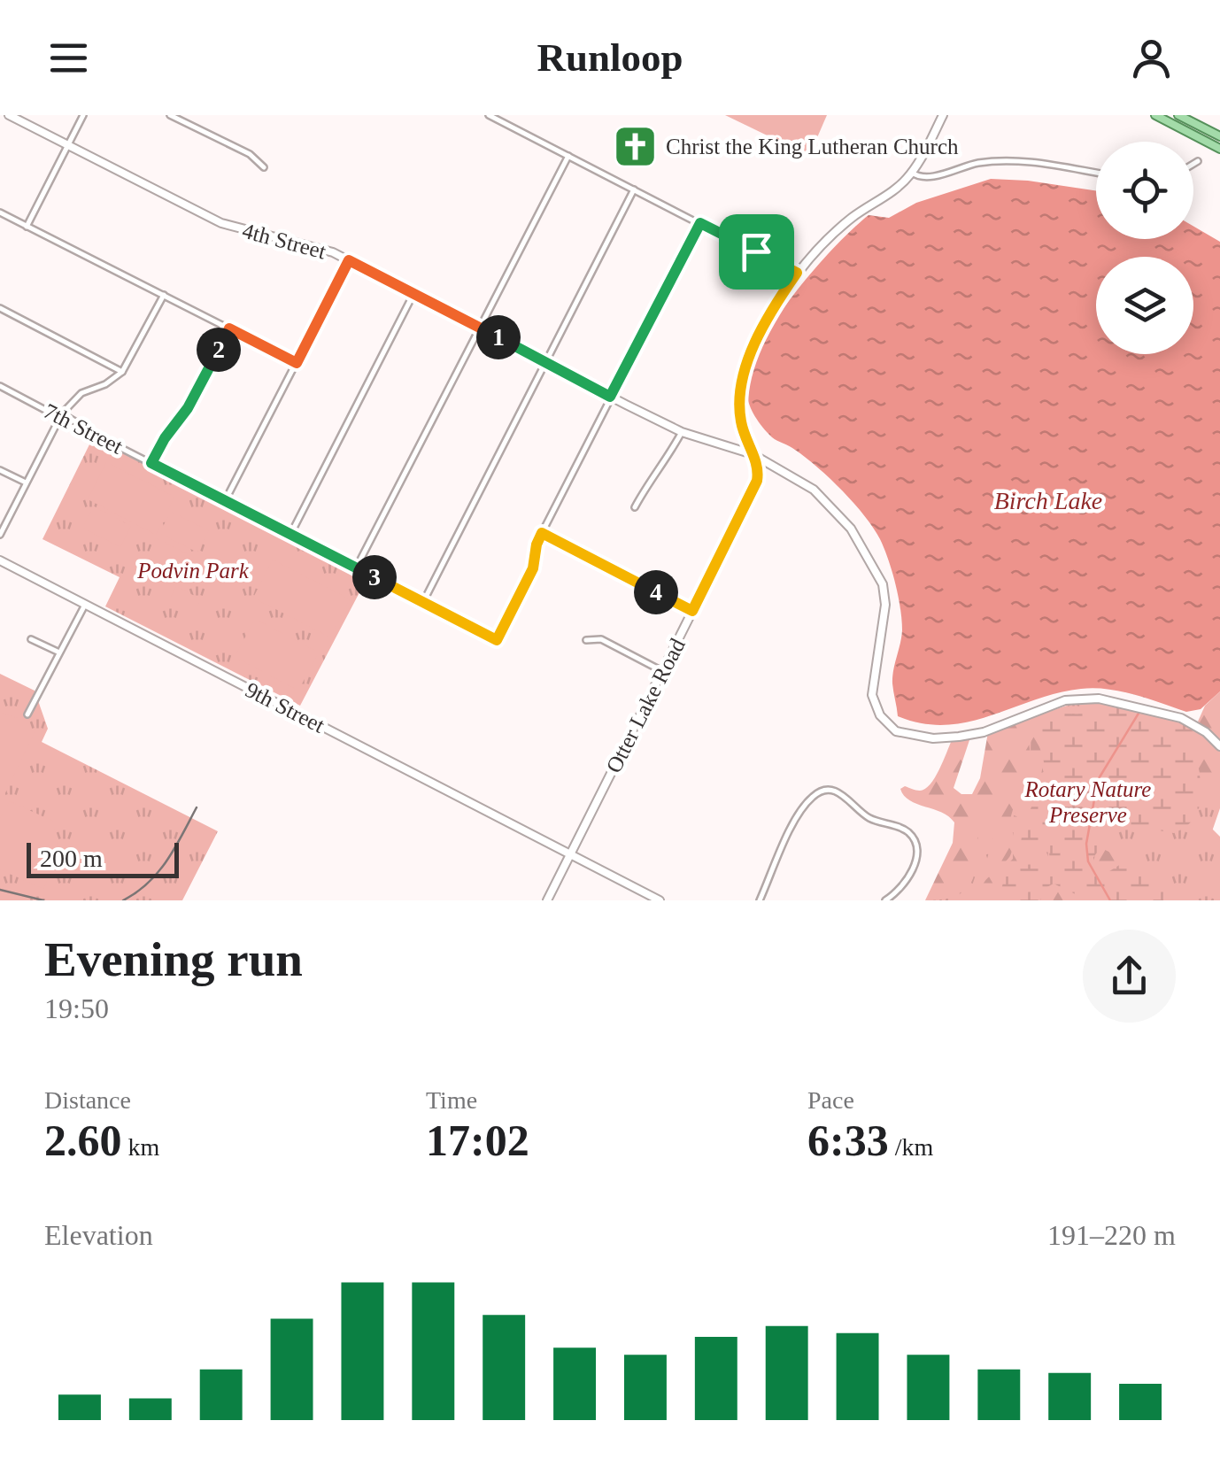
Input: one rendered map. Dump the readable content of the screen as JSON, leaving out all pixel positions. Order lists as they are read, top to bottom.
{
  "streets": {
    "street": [
      "4th Street",
      "7th Street",
      "Otter Lake Road",
      "9th Street"
    ]
  },
  "crossings": [
    ["4th Street", "Otter Lake Road"],
    ["Otter Lake Road", "9th Street"]
  ],
  "water": ["Birch Lake"],
  "parks": ["Podvin Park", "Rotary Nature Preserve"],
  "places": {
    "church": ["Christ the King Lutheran Church"]
  },
  "scale_bar": "200 m",
  "page": {
    "header": "Runloop",
    "pins": [
      "1",
      "2",
      "3",
      "4"
    ],
    "scale": "200 m",
    "heading": ["Evening run", "19:50"],
    "stats": [
      ["Distance", "2.60 km"],
      ["Time", "17:02"],
      ["Pace", "6:33 /km"]
    ],
    "chart": ["Elevation", "191–220 m"]
  }
}
